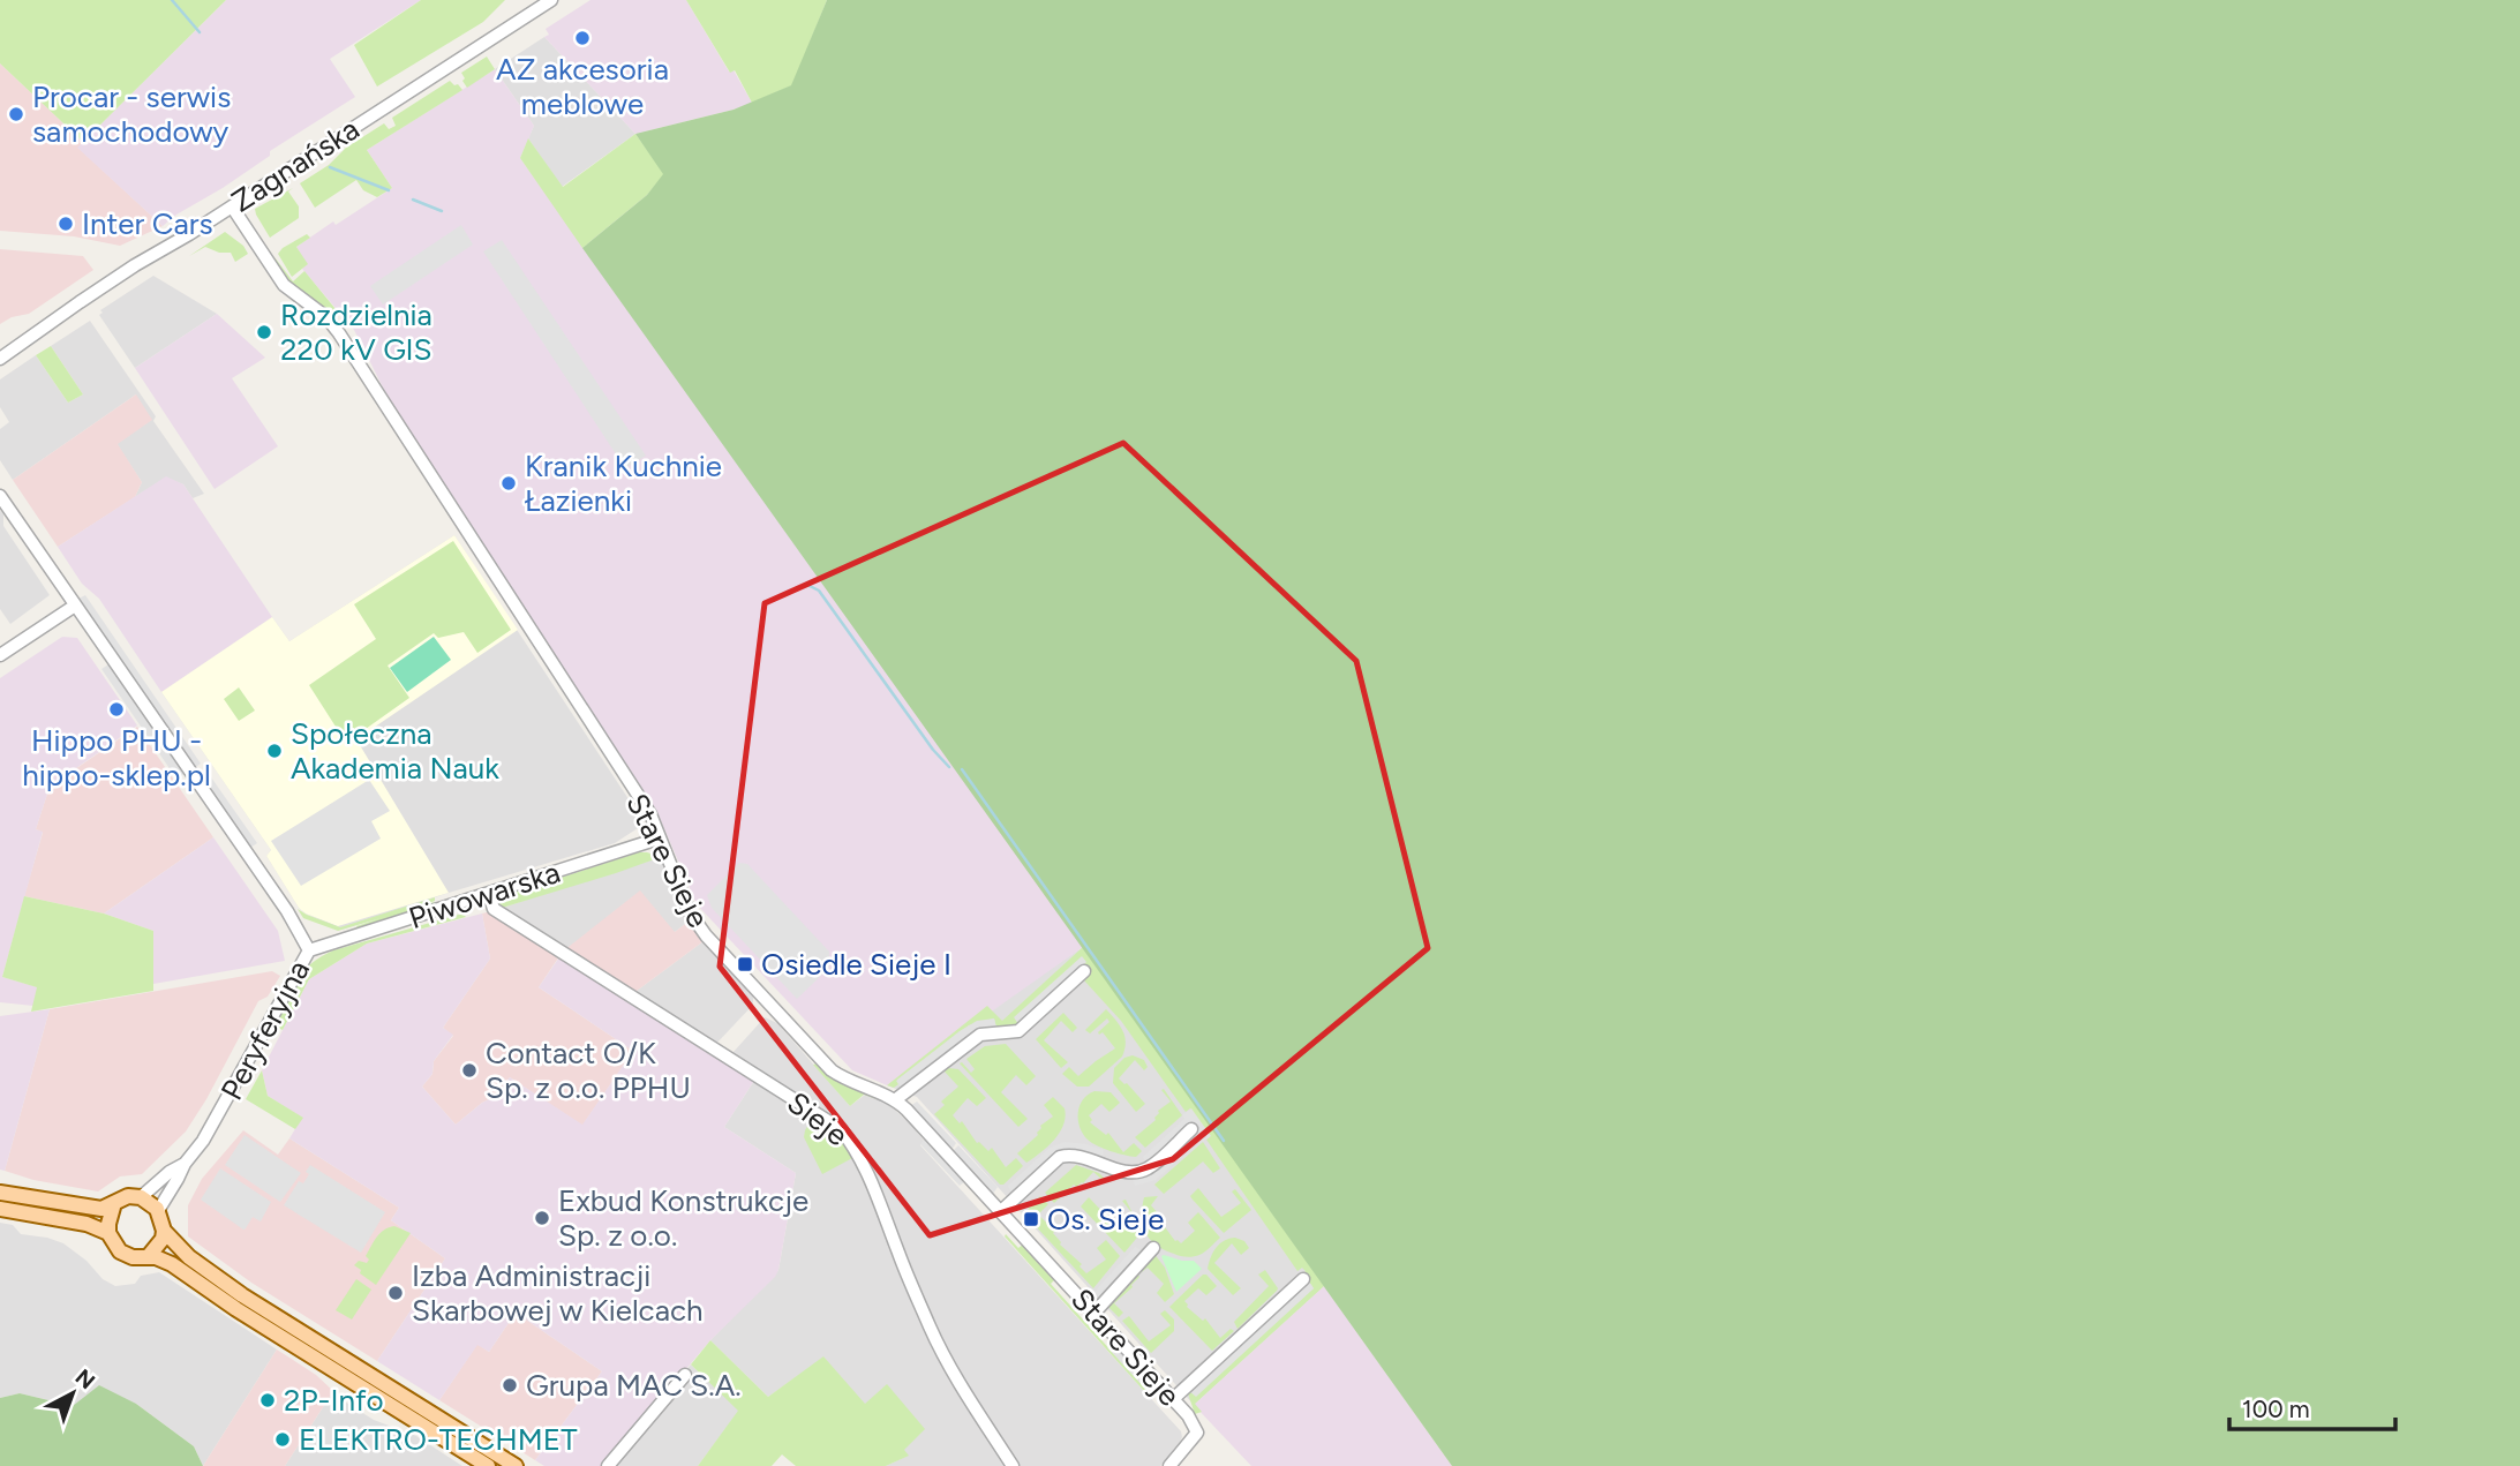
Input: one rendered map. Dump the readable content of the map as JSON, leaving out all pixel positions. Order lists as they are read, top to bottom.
{
  "streets": {
    "street": [
      "Zagnańska",
      "Stare Sieje",
      "Piwowarska",
      "Peryferyjna",
      "Sieje"
    ]
  },
  "crossings": [
    ["Zagnańska", "Stare Sieje"],
    ["Stare Sieje", "Piwowarska"],
    ["Piwowarska", "Peryferyjna"],
    ["Piwowarska", "Sieje"]
  ],
  "places": {
    "other": [
      "AZ akcesoria meblowe",
      "Procar - serwis samochodowy",
      "Inter Cars",
      "Rozdzielnia 220 kV GIS",
      "Kranik Kuchnie Łazienki",
      "Hippo PHU - hippo-sklep.pl",
      "Społeczna Akademia Nauk",
      "Contact O/K Sp. z o.o. PPHU",
      "Exbud Konstrukcje Sp. z o.o.",
      "Izba Administracji Skarbowej w Kielcach",
      "Grupa MAC S.A.",
      "2P-Info",
      "ELEKTRO-TECHMET"
    ],
    "transit": ["Osiedle Sieje I", "Os. Sieje"]
  },
  "scale_bar": "100 m",
  "north": "top right"
}
